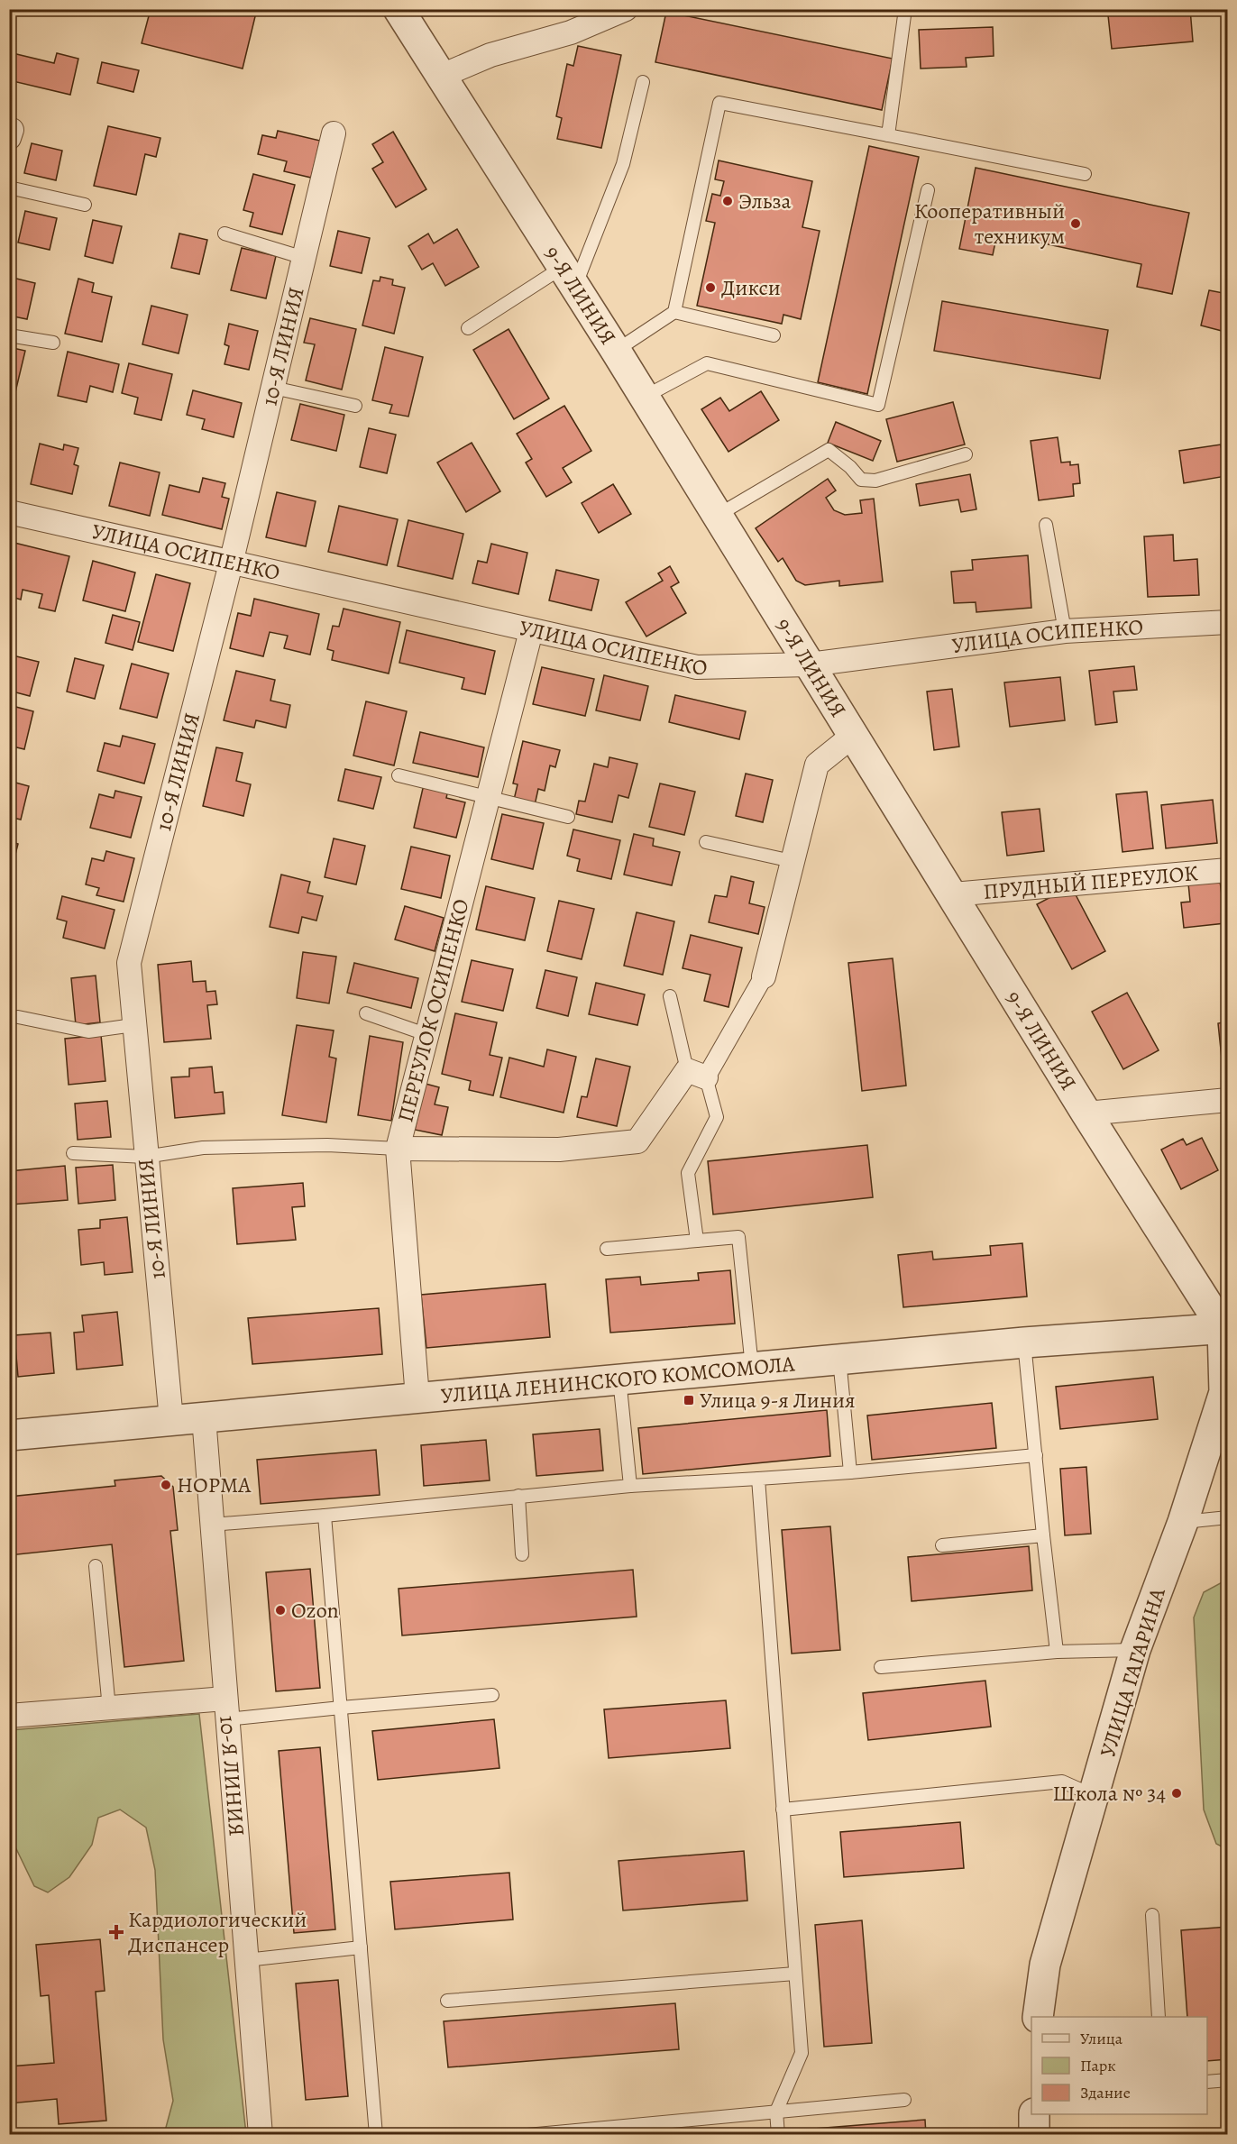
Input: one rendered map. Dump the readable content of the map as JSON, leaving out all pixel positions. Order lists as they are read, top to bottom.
{
  "streets": {
    "street": [
      "9-Я ЛИНИЯ",
      "10-Я ЛИНИЯ",
      "УЛИЦА ОСИПЕНКО",
      "ПРУДНЫЙ ПЕРЕУЛОК",
      "ПЕРЕУЛОК ОСИПЕНКО",
      "УЛИЦА ЛЕНИНСКОГО КОМСОМОЛА",
      "УЛИЦА ГАГАРИНА"
    ]
  },
  "crossings": [
    ["9-Я ЛИНИЯ", "УЛИЦА ОСИПЕНКО"],
    ["9-Я ЛИНИЯ", "ПРУДНЫЙ ПЕРЕУЛОК"],
    ["9-Я ЛИНИЯ", "УЛИЦА ЛЕНИНСКОГО КОМСОМОЛА"],
    ["9-Я ЛИНИЯ", "УЛИЦА ГАГАРИНА"],
    ["10-Я ЛИНИЯ", "УЛИЦА ОСИПЕНКО"],
    ["10-Я ЛИНИЯ", "УЛИЦА ЛЕНИНСКОГО КОМСОМОЛА"],
    ["УЛИЦА ОСИПЕНКО", "ПЕРЕУЛОК ОСИПЕНКО"],
    ["ПЕРЕУЛОК ОСИПЕНКО", "УЛИЦА ЛЕНИНСКОГО КОМСОМОЛА"],
    ["УЛИЦА ЛЕНИНСКОГО КОМСОМОЛА", "УЛИЦА ГАГАРИНА"]
  ],
  "places": {
    "other": [
      "Эльза",
      "Кооперативный техникум",
      "Дикси",
      "НОРМА",
      "Ozon",
      "Школа № 34"
    ],
    "transit": ["Улица 9-я Линия"],
    "health": ["Кардиологический Диспансер"]
  },
  "legend": ["Улица", "Парк", "Здание"]
}
